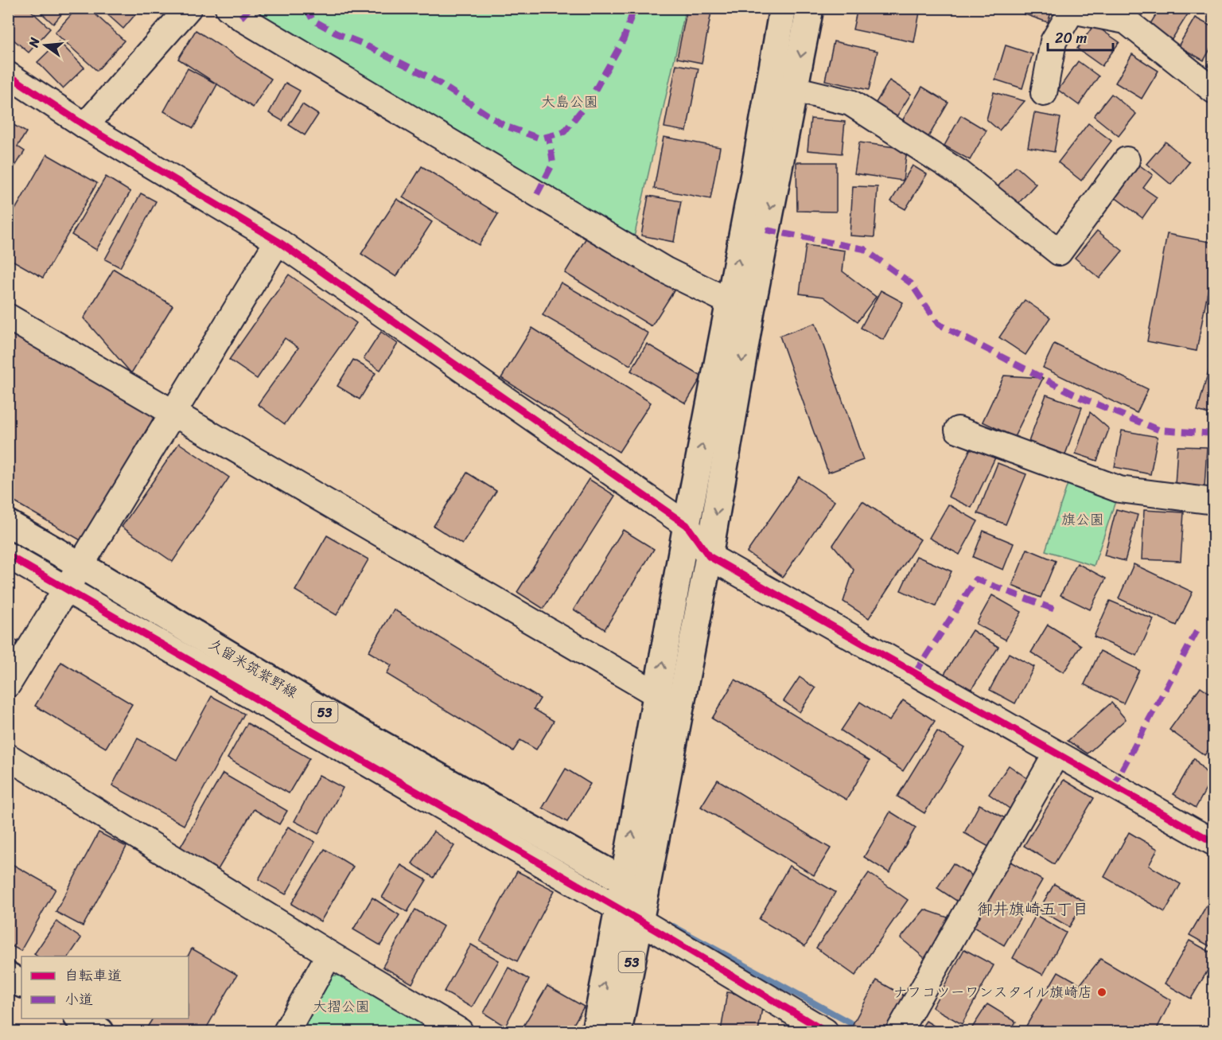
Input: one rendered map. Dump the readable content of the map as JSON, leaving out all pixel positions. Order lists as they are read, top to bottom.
{
  "streets": {
    "street": ["久留米筑紫野線", "53"]
  },
  "crossings": [
    ["久留米筑紫野線", "53"]
  ],
  "districts": ["御井旗崎五丁目"],
  "parks": ["大島公園", "旗公園", "大摺公園"],
  "places": ["ナフコツーワンスタイル旗崎店"],
  "legend": ["自転車道", "小道"],
  "scale_bar": "20 m",
  "north": "left"
}
